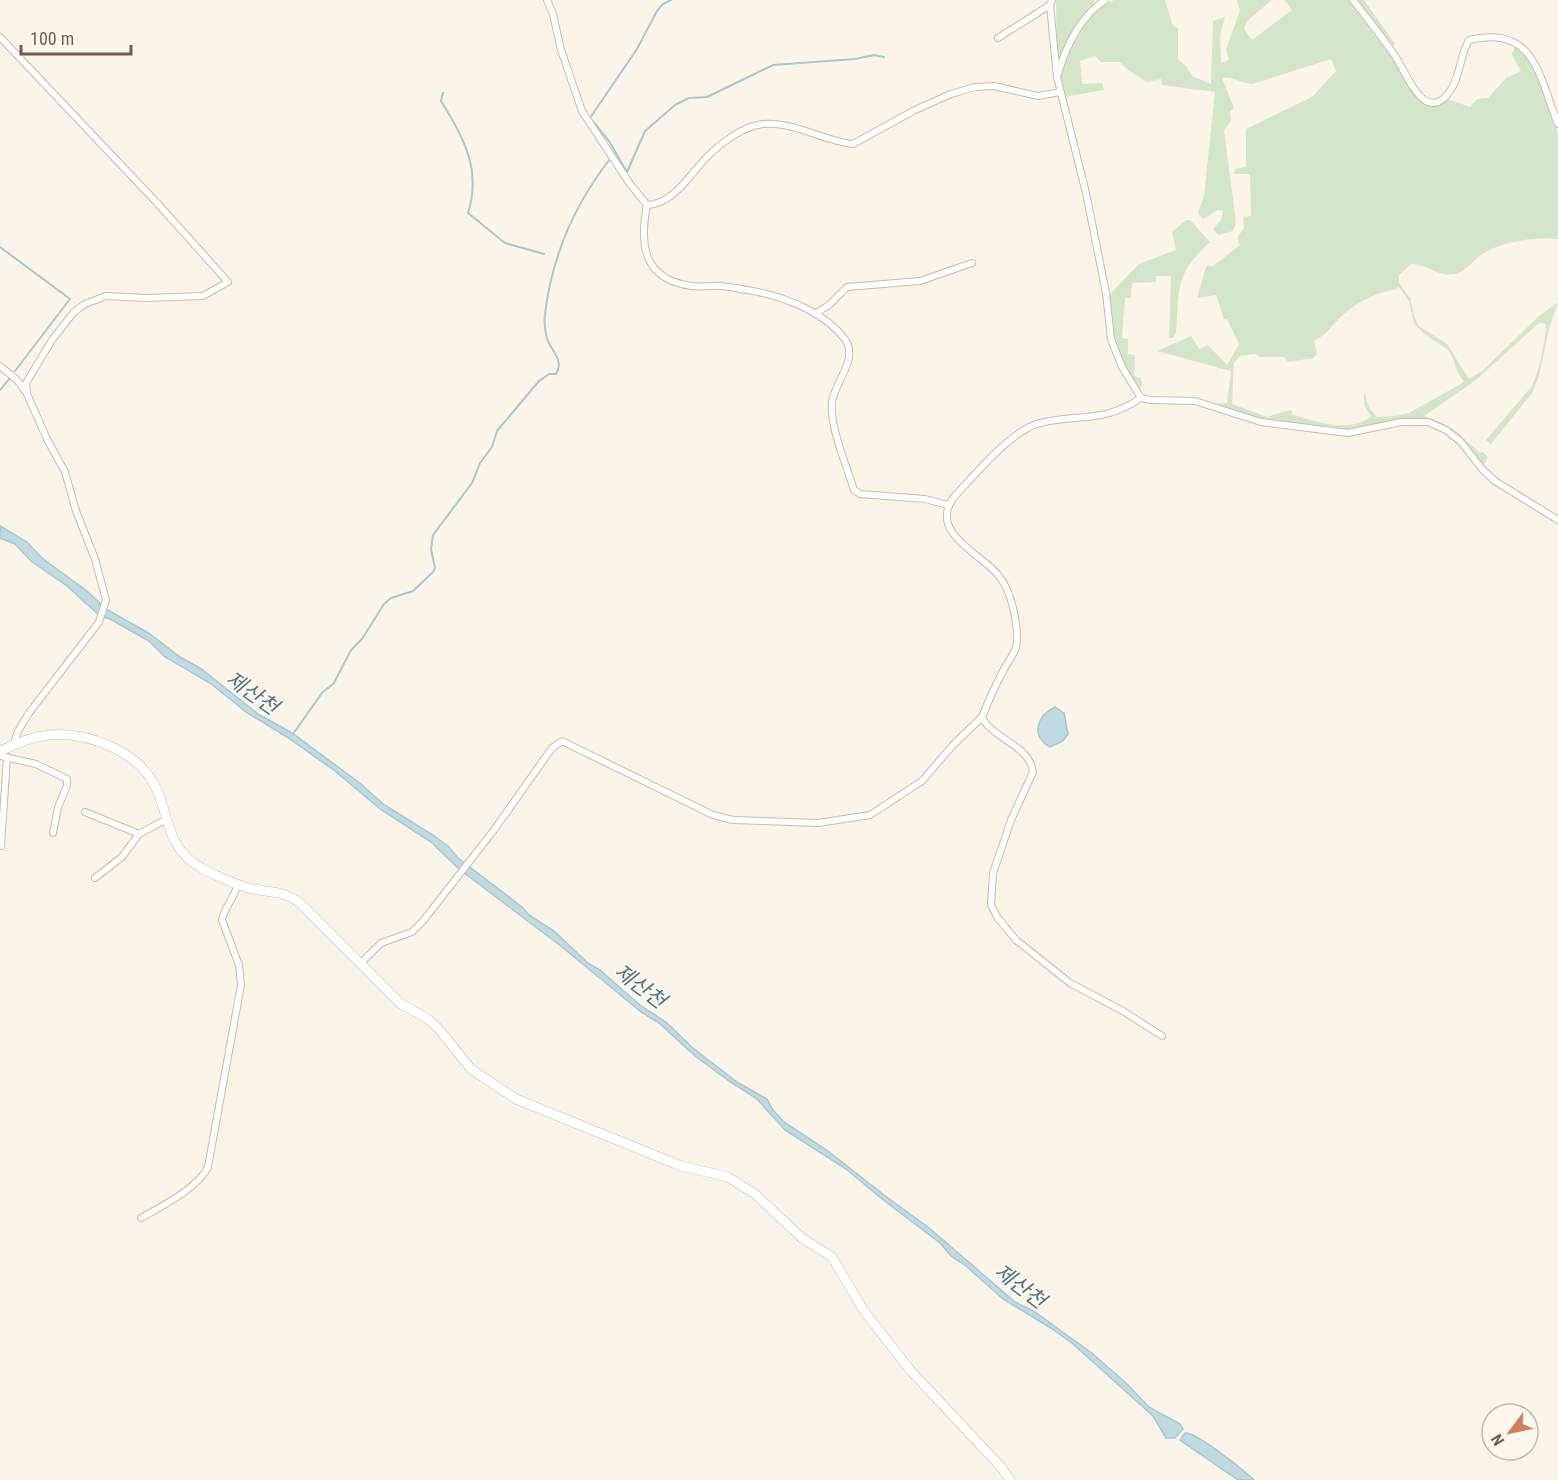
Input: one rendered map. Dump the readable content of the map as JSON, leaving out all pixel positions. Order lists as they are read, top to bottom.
{
  "water": ["제산천"],
  "scale_bar": "100 m",
  "north": "bottom left"
}
